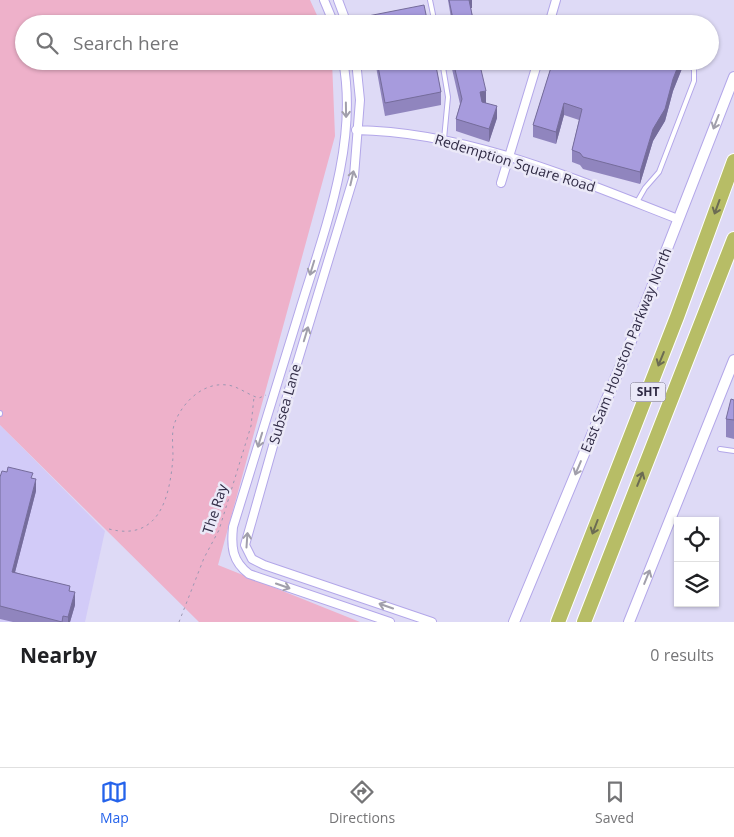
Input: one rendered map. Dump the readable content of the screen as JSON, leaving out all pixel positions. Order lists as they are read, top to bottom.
{
  "streets": {
    "highway": ["SHT"],
    "main road": ["East Sam Houston Parkway North"],
    "street": ["Redemption Square Road", "Subsea Lane"],
    "path": ["The Ray"]
  },
  "crossings": [
    ["Redemption Square Road", "East Sam Houston Parkway North"],
    ["Redemption Square Road", "Subsea Lane"]
  ],
  "one_way": ["East Sam Houston Parkway North"],
  "page": {
    "search": "Search here",
    "heading": ["Nearby", "0 results"],
    "nav": ["Map", "Directions", "Saved"]
  }
}
